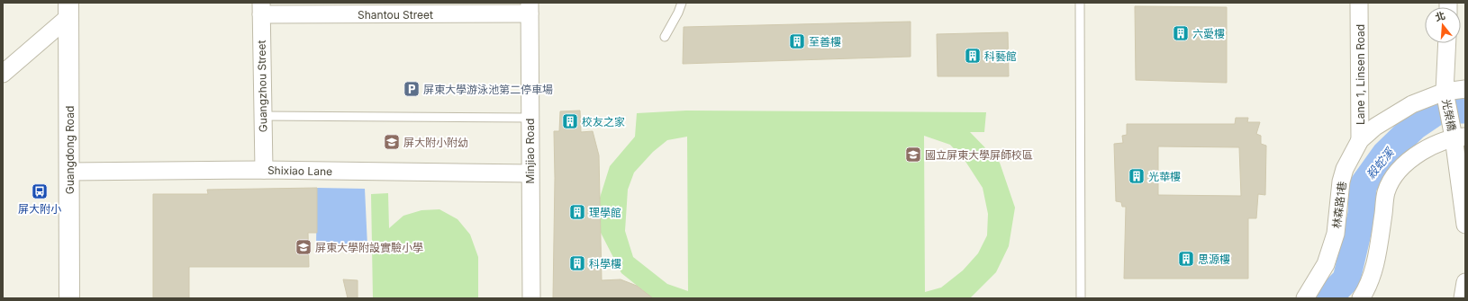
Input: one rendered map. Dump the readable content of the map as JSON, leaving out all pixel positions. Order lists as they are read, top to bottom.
{
  "streets": {
    "street": [
      "Shantou Street",
      "Lane 1, Linsen Road",
      "Guangzhou Street",
      "光榮橋",
      "Guangdong Road",
      "Minjiao Road",
      "Shixiao Lane",
      "林森路1巷"
    ]
  },
  "crossings": [
    ["Shantou Street", "Guangzhou Street"],
    ["Shantou Street", "Minjiao Road"],
    ["Lane 1, Linsen Road", "林森路1巷"],
    ["Guangzhou Street", "Shixiao Lane"],
    ["光榮橋", "林森路1巷"],
    ["Guangdong Road", "Shixiao Lane"],
    ["Minjiao Road", "Shixiao Lane"]
  ],
  "water": ["殺蛇溪"],
  "places": {
    "building": [
      "六愛樓",
      "至善樓",
      "科藝館",
      "校友之家",
      "光華樓",
      "理學館",
      "思源樓",
      "科學樓"
    ],
    "parking": ["屏東大學游泳池第二停車場"],
    "school or university": ["屏大附小附幼", "國立屏東大學屏師校區", "屏東大學附設實驗小學"],
    "bus stop": ["屏大附小"]
  },
  "north": "top"
}
